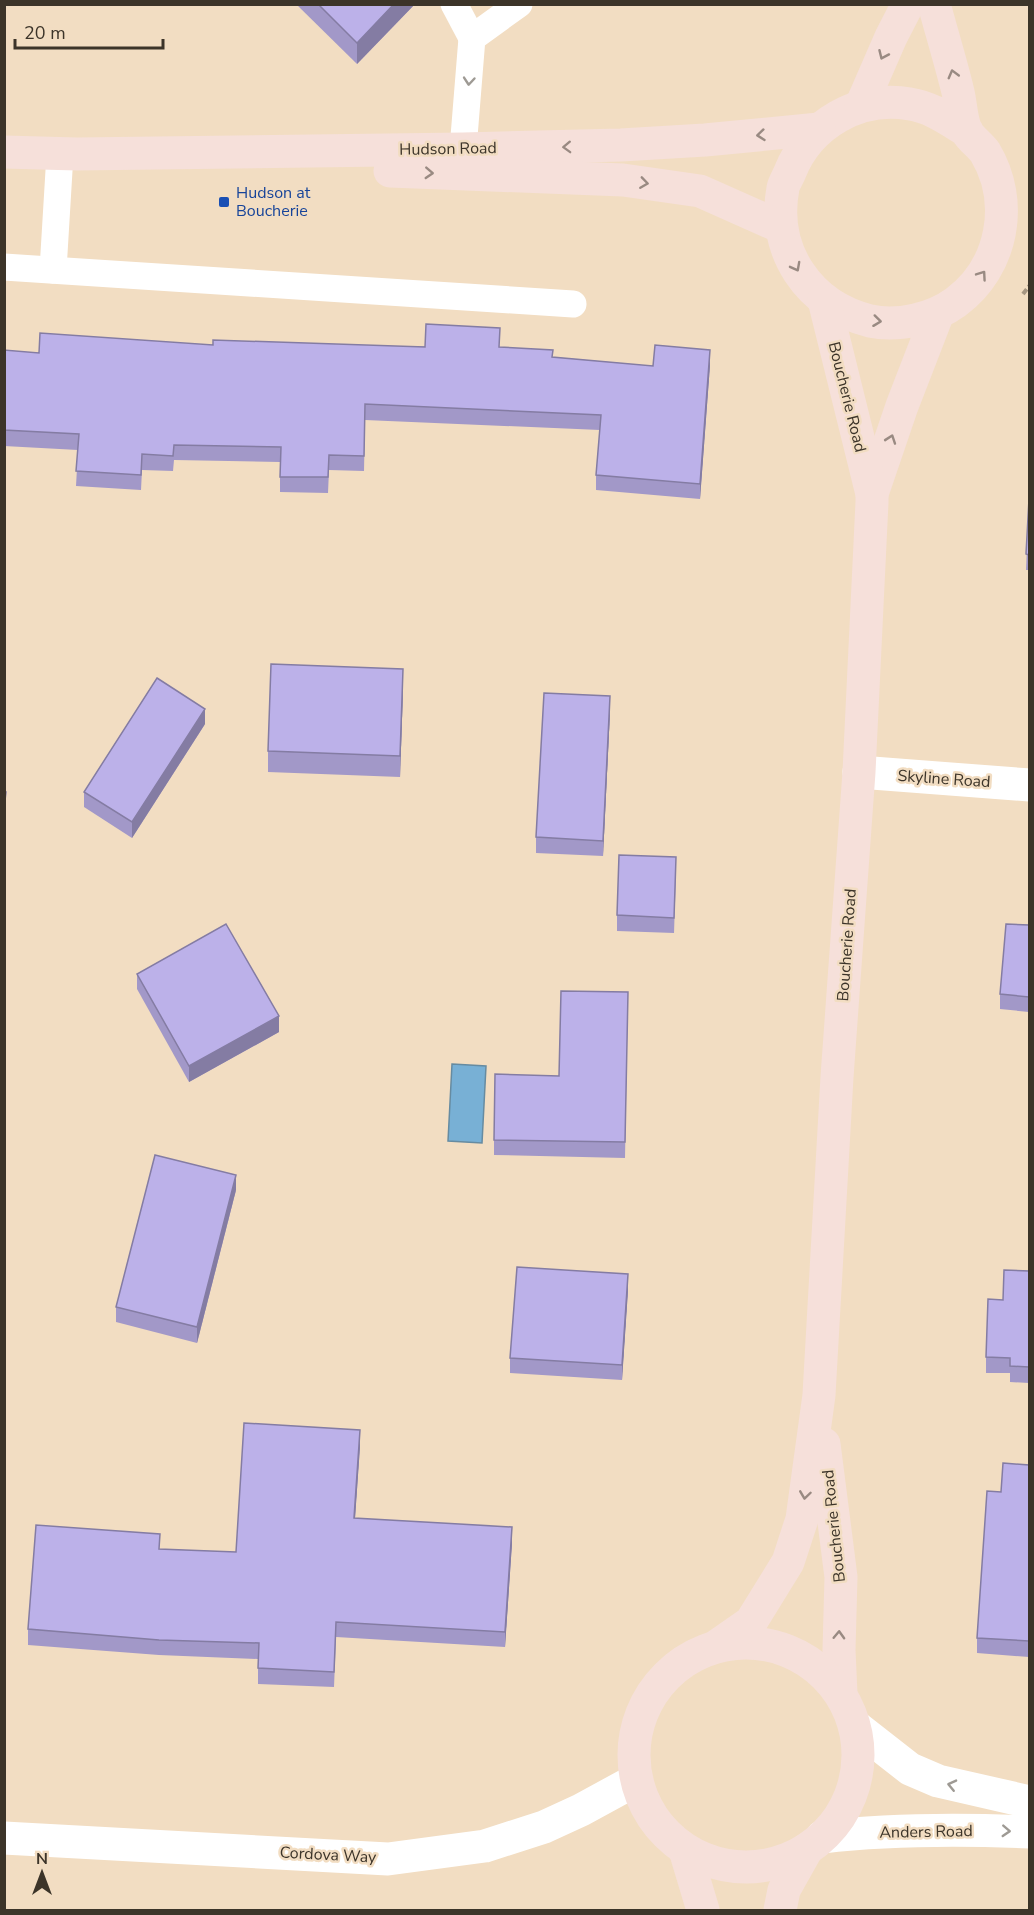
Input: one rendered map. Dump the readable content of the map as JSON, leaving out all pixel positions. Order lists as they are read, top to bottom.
{
  "streets": {
    "main road": ["Hudson Road", "Boucherie Road"],
    "street": ["Skyline Road", "Anders Road", "Cordova Way"]
  },
  "crossings": [
    ["Boucherie Road", "Skyline Road"]
  ],
  "one_way": ["Anders Road"],
  "places": {
    "transit": ["Hudson at Boucherie"]
  },
  "scale_bar": "20 m",
  "north": "top"
}
